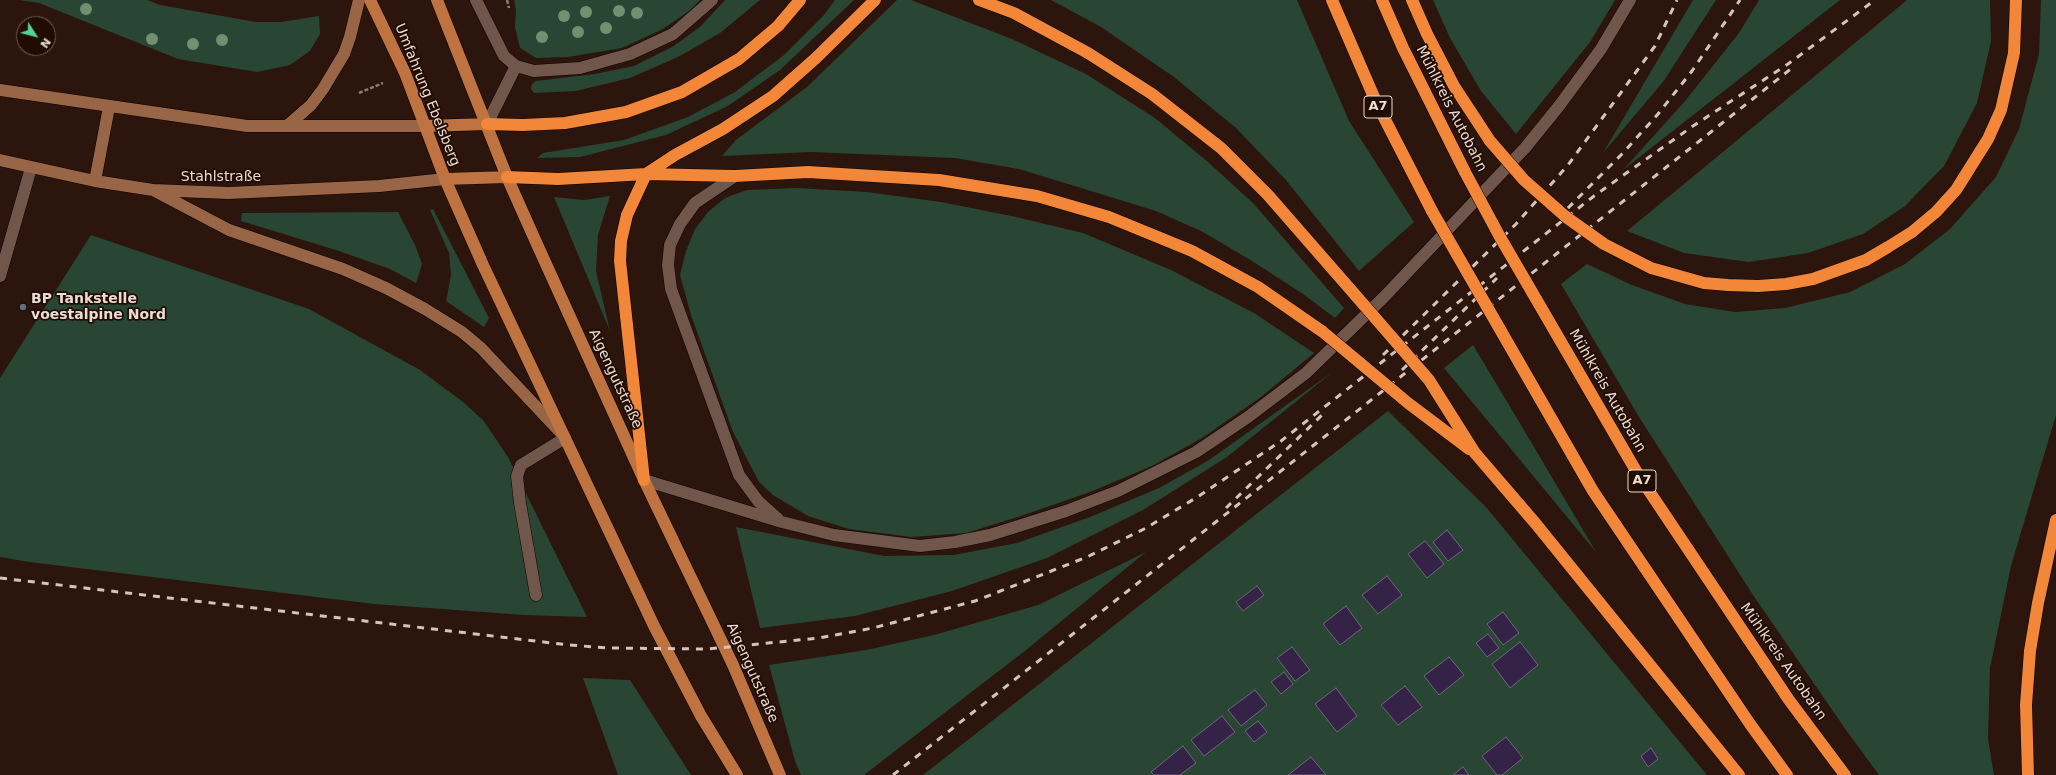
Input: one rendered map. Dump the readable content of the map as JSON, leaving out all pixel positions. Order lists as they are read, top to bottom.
{
  "streets": {
    "highway": ["A7", "Mühlkreis Autobahn"],
    "main road": ["Umfahrung Ebelsberg", "Aigengutstraße"],
    "street": ["Stahlstraße"]
  },
  "crossings": [
    ["Umfahrung Ebelsberg", "Stahlstraße"]
  ],
  "places": ["BP Tankstelle voestalpine Nord"],
  "north": "bottom right"
}
